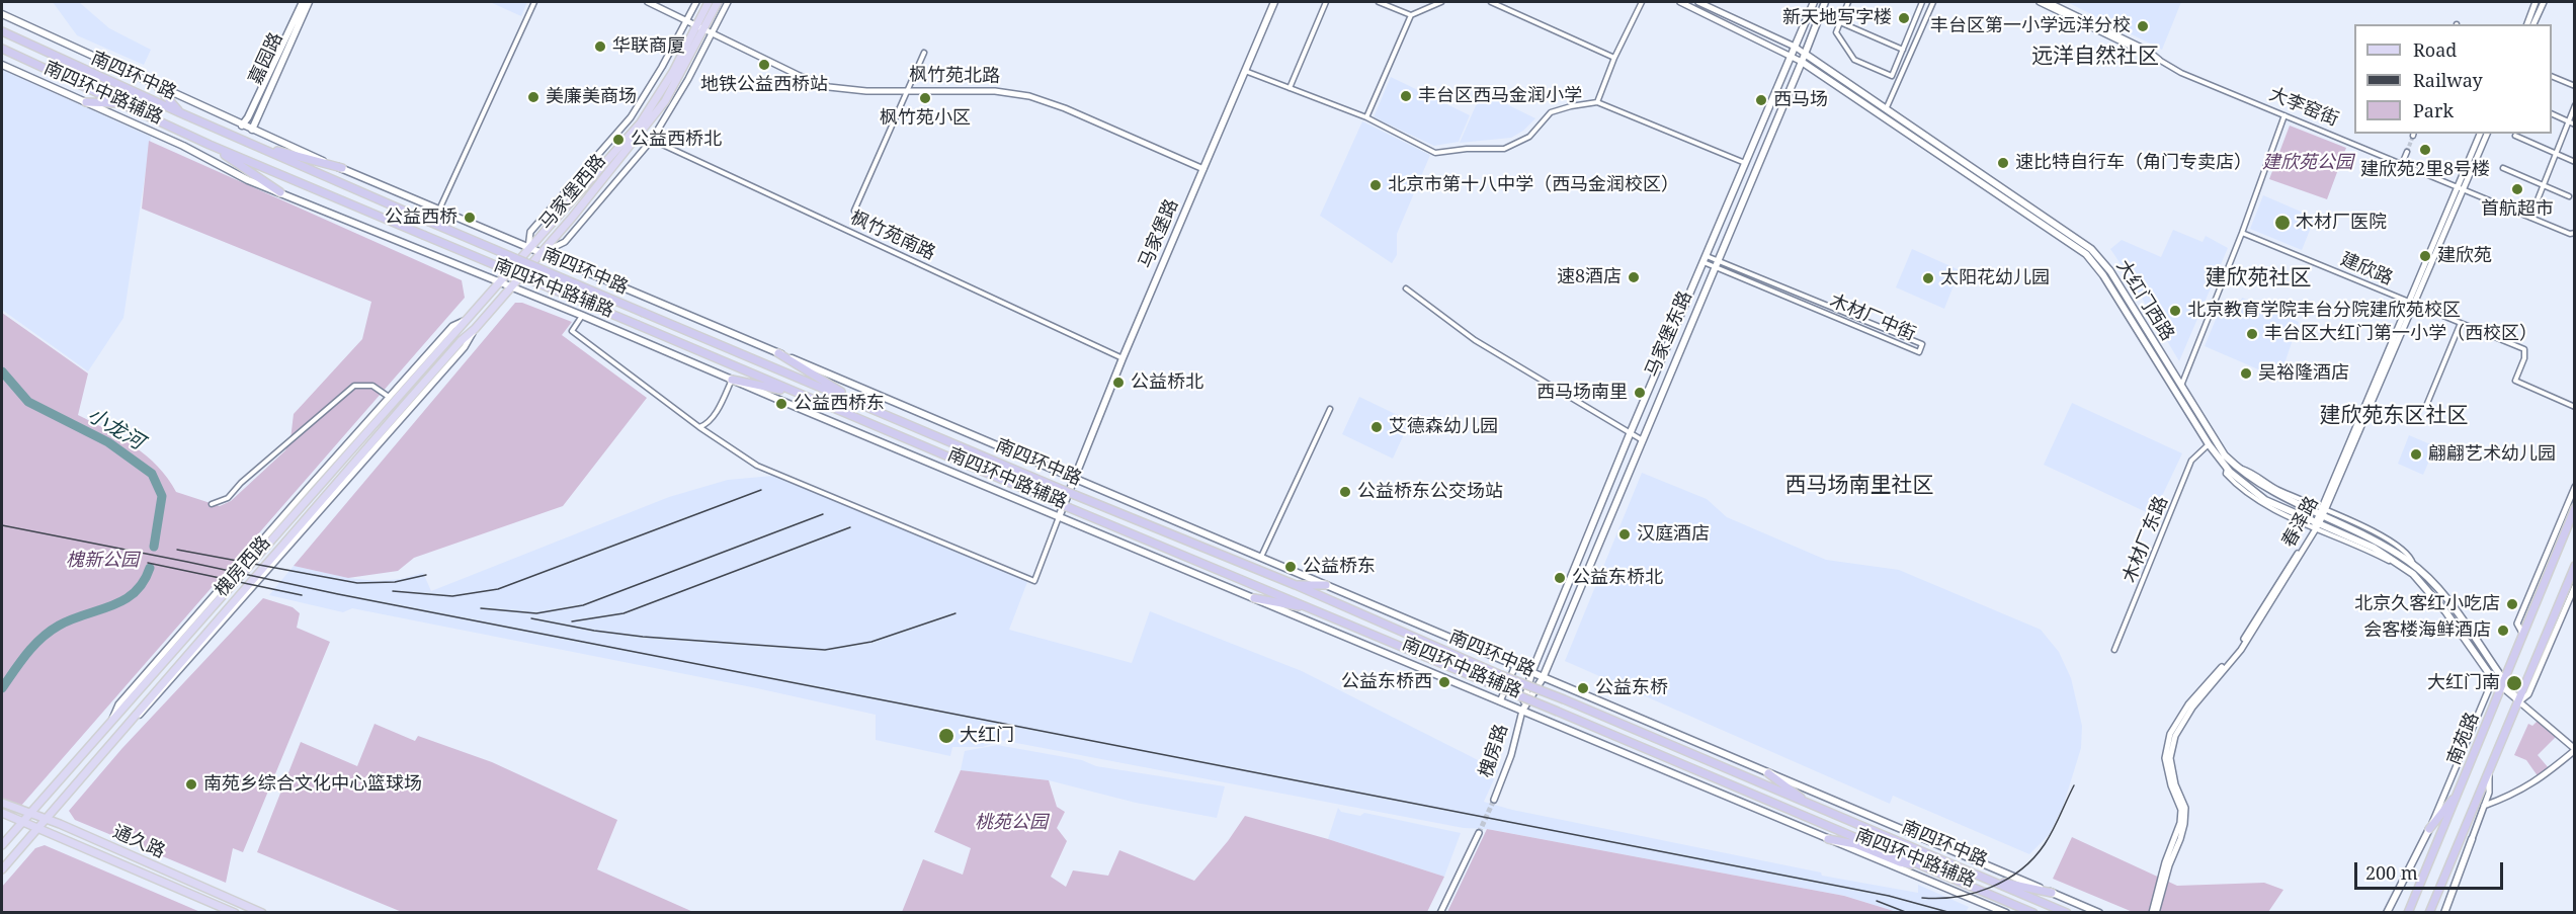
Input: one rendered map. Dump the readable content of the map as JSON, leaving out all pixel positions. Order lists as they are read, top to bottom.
{
  "streets": {
    "highway": ["南四环中路", "南苑路"],
    "main road": [
      "嘉园路",
      "南四环中路辅路",
      "马家堡西路",
      "马家堡路",
      "大红门西路",
      "马家堡东路",
      "槐房西路",
      "通久路"
    ],
    "street": [
      "枫竹苑北路",
      "大李窑街",
      "枫竹苑南路",
      "建欣路",
      "木材厂中街",
      "春泽路",
      "木材厂东路",
      "槐房路"
    ]
  },
  "crossings": [
    ["嘉园路", "南四环中路辅路"],
    ["枫竹苑北路", "马家堡西路"],
    ["枫竹苑北路", "马家堡路"],
    ["南四环中路辅路", "马家堡西路"],
    ["南四环中路辅路", "马家堡路"],
    ["南四环中路辅路", "马家堡东路"],
    ["南四环中路辅路", "槐房西路"],
    ["南四环中路辅路", "槐房路"],
    ["大李窑街", "春泽路"],
    ["马家堡西路", "枫竹苑南路"],
    ["马家堡西路", "槐房西路"],
    ["马家堡路", "枫竹苑南路"],
    ["建欣路", "春泽路"],
    ["大红门西路", "马家堡东路"],
    ["大红门西路", "春泽路"],
    ["大红门西路", "木材厂东路"],
    ["大红门西路", "南苑路"],
    ["木材厂中街", "马家堡东路"],
    ["马家堡东路", "槐房路"],
    ["槐房西路", "通久路"]
  ],
  "districts": [
    "远洋自然社区",
    "建欣苑社区",
    "建欣苑东区社区",
    "西马场南里社区"
  ],
  "water": ["小龙河"],
  "parks": ["建欣苑公园", "槐新公园", "桃苑公园"],
  "places": [
    "新天地写字楼",
    "丰台区第一小学远洋分校",
    "华联商厦",
    "地铁公益西桥站",
    "丰台区西马金润小学",
    "美廉美商场",
    "枫竹苑小区",
    "西马场",
    "公益西桥北",
    "建欣苑2里8号楼",
    "速比特自行车（角门专卖店）",
    "北京市第十八中学（西马金润校区）",
    "首航超市",
    "公益西桥",
    "木材厂医院",
    "建欣苑",
    "速8酒店",
    "太阳花幼儿园",
    "北京教育学院丰台分院建欣苑校区",
    "丰台区大红门第一小学（西校区）",
    "吴裕隆酒店",
    "公益桥北",
    "西马场南里",
    "公益西桥东",
    "艾德森幼儿园",
    "翩翩艺术幼儿园",
    "公益桥东公交场站",
    "汉庭酒店",
    "公益桥东",
    "公益东桥北",
    "北京久客红小吃店",
    "会客楼海鲜酒店",
    "公益东桥西",
    "大红门南",
    "公益东桥",
    "大红门",
    "南苑乡综合文化中心篮球场"
  ],
  "legend": ["Road", "Railway", "Park"],
  "scale_bar": "200 m"
}
